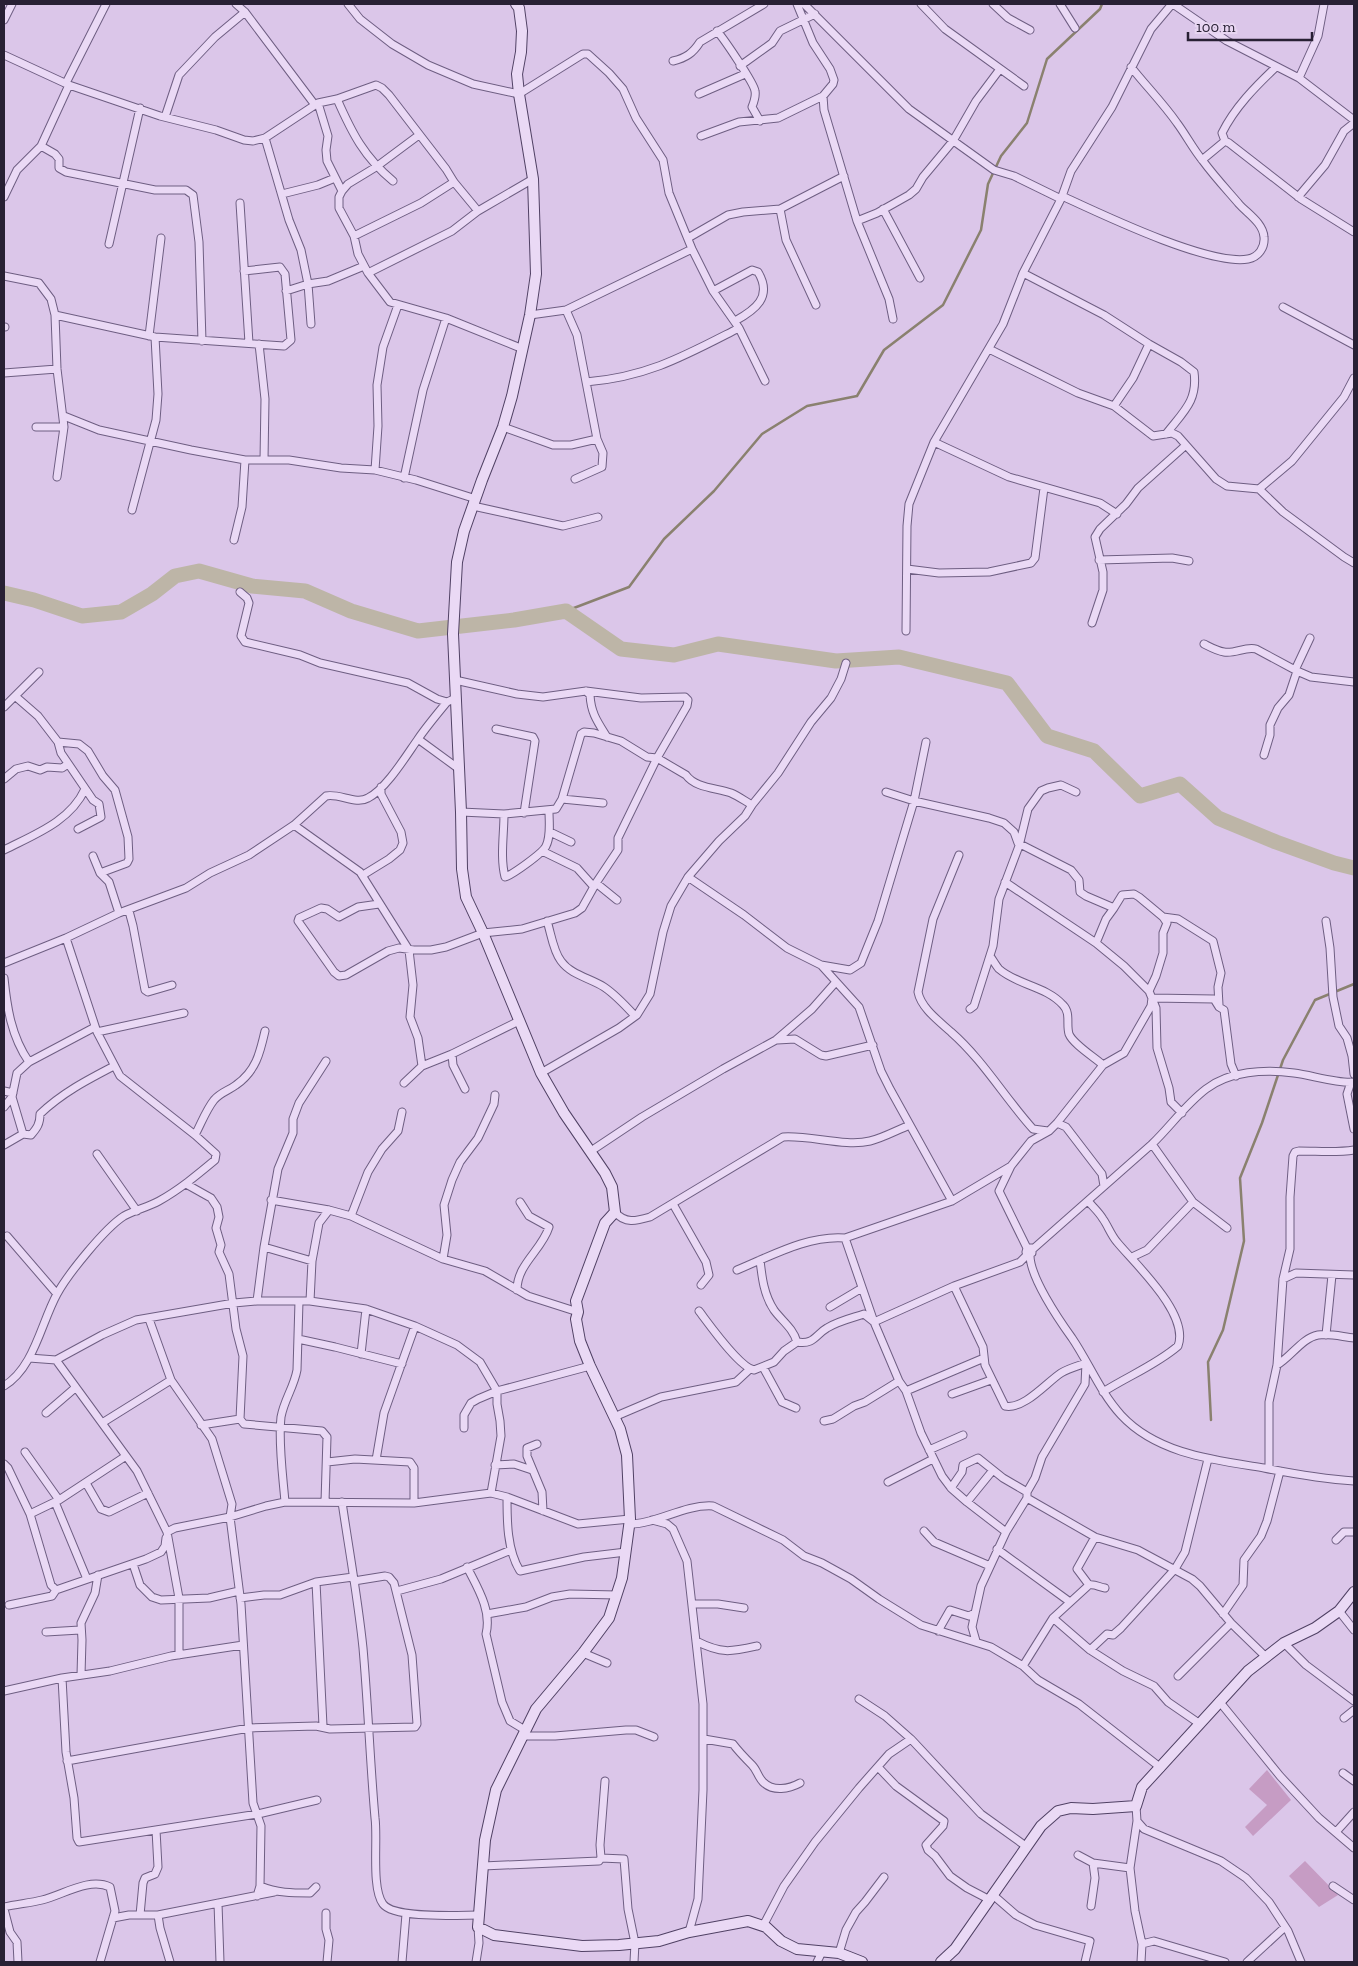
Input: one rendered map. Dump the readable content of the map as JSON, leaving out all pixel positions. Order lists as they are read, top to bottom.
{
  "scale_bar": "100 m"
}
